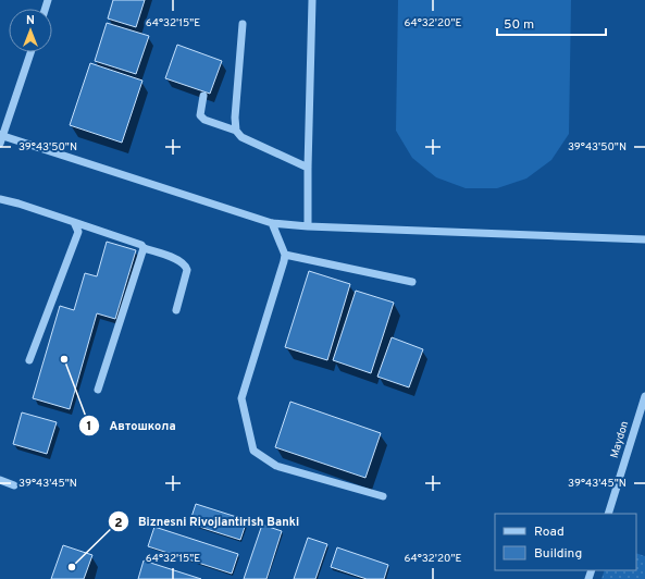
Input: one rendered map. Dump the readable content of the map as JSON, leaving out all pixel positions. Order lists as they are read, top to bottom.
{
  "streets": {
    "street": ["Maydon"]
  },
  "places": ["Автошкола", "Biznesni Rivojlantirish Banki"],
  "legend": ["Road", "Building"],
  "scale_bar": "50 m",
  "north": "top",
  "coordinates": [
    "64°32'15\"E",
    "64°32'20\"E",
    "39°43'50\"N",
    "39°43'45\"N"
  ]
}
